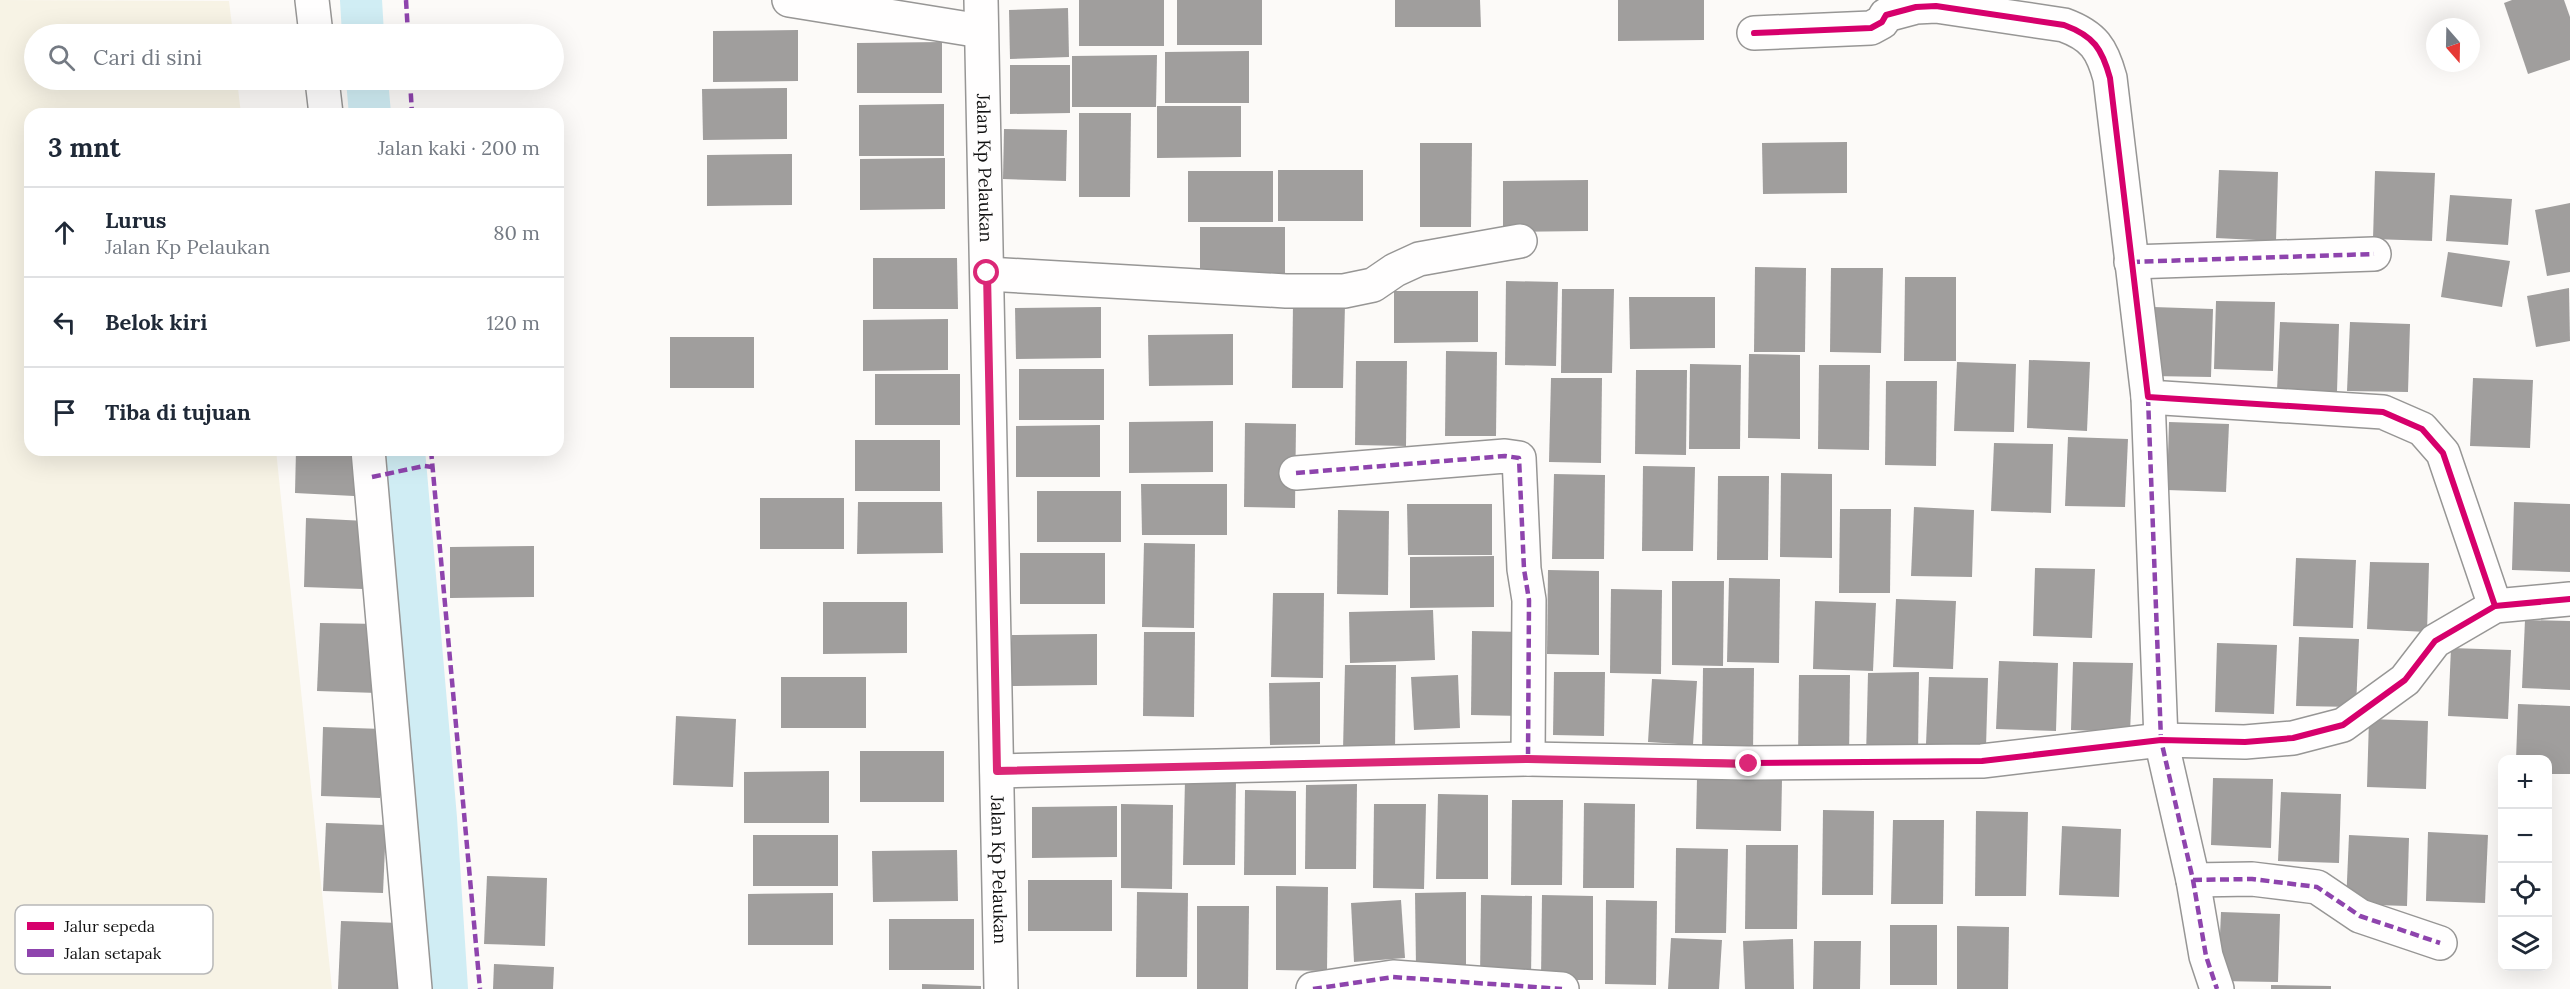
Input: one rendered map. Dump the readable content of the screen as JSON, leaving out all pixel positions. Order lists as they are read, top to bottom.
{
  "streets": {
    "street": ["Jalan Kp Pelaukan"]
  },
  "legend": ["Jalur sepeda", "Jalan setapak"],
  "north": "bottom",
  "page": {
    "search": "Cari di sini",
    "heading": ["3 mnt", "Jalan kaki · 200 m"],
    "list": [
      ["Lurus", "Jalan Kp Pelaukan", "80 m"],
      ["Belok kiri", "120 m"],
      "Tiba di tujuan"
    ],
    "map_buttons": ["+", "−"]
  }
}
